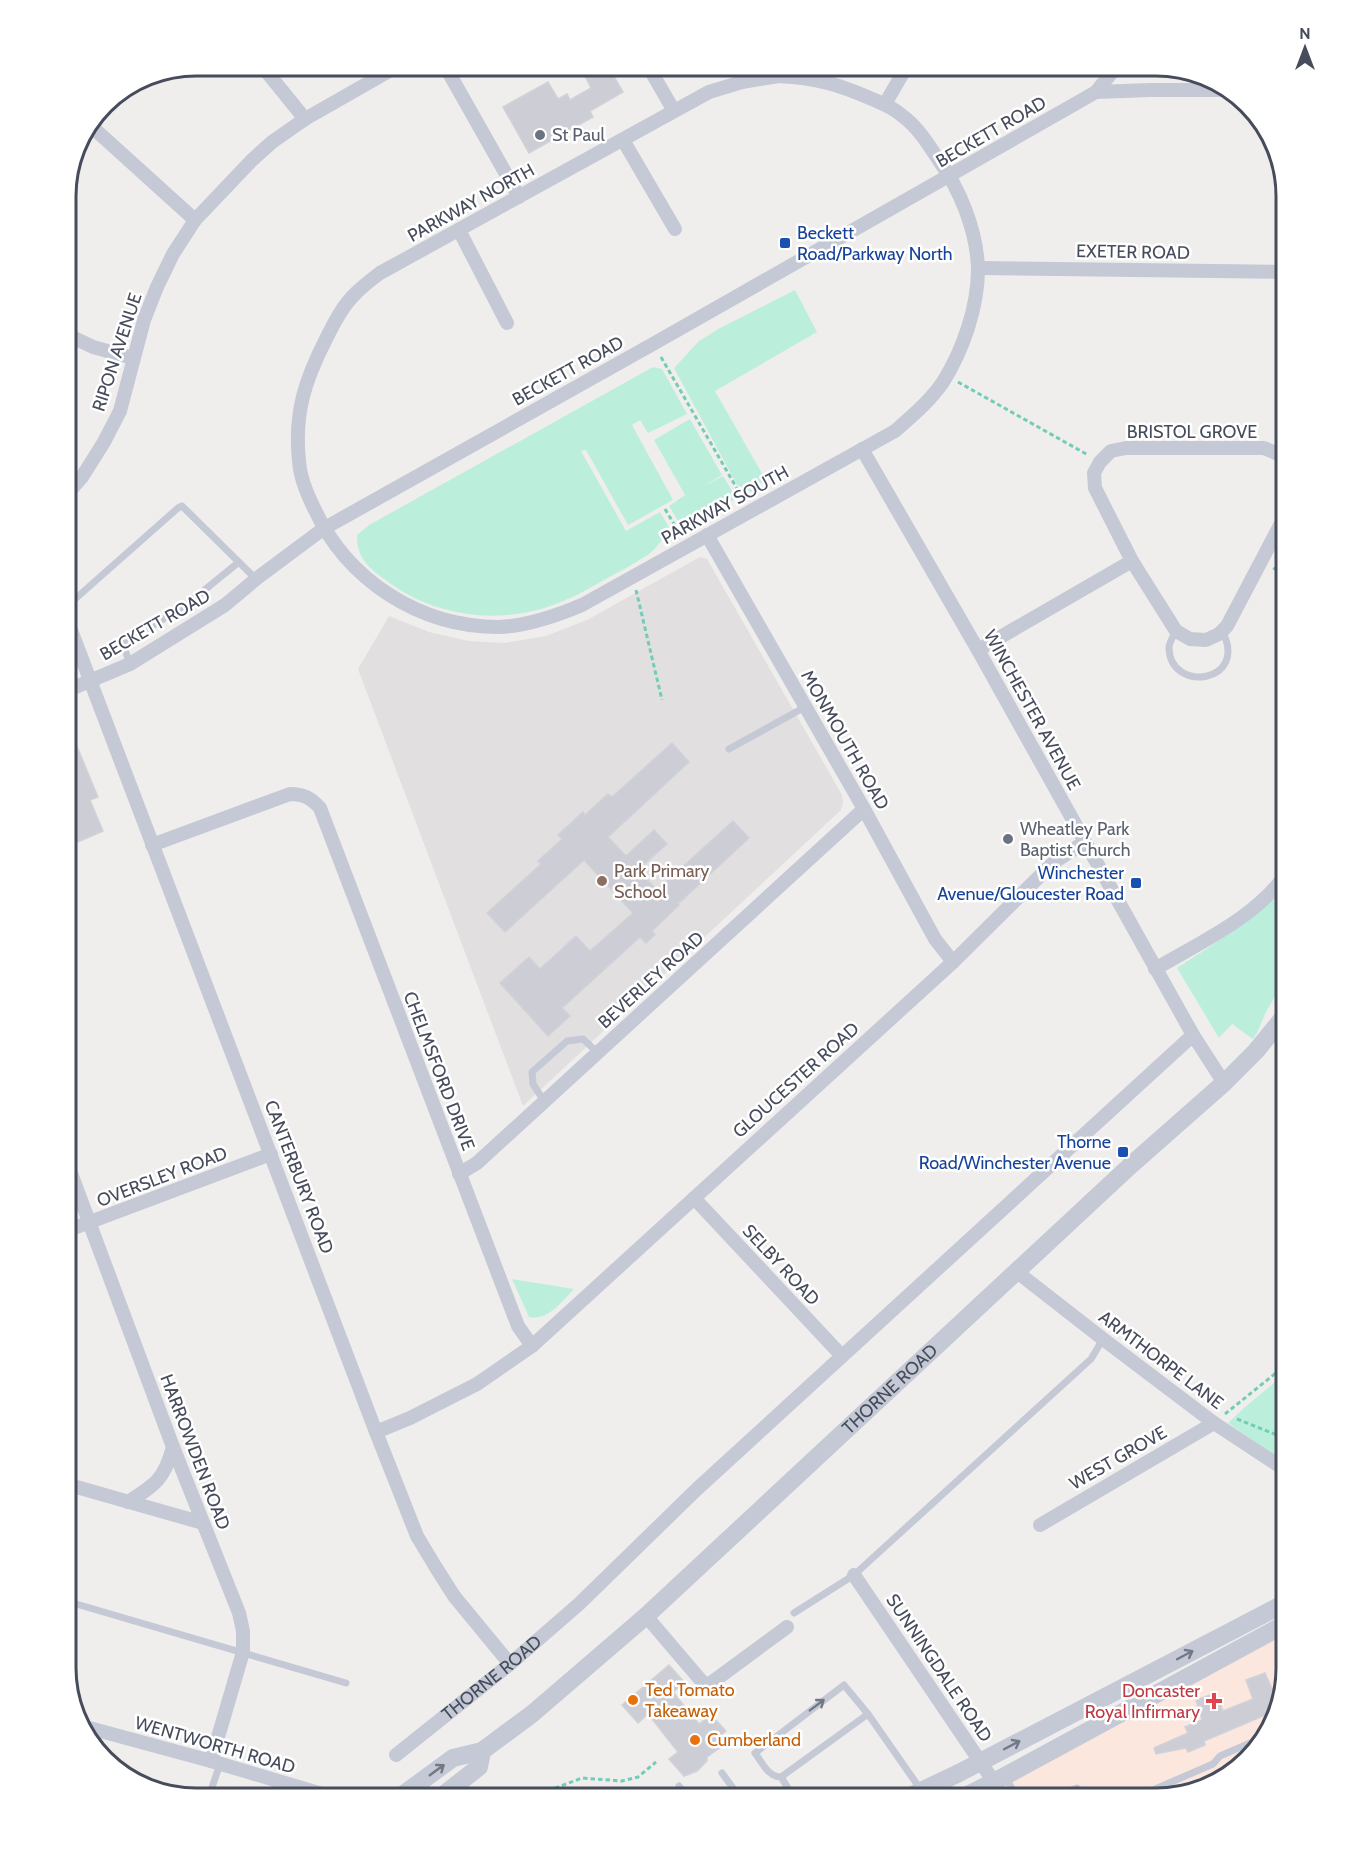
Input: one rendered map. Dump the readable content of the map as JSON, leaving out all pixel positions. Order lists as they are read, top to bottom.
{
  "streets": {
    "street": [
      "BECKETT ROAD",
      "PARKWAY NORTH",
      "EXETER ROAD",
      "RIPON AVENUE",
      "BRISTOL GROVE",
      "PARKWAY SOUTH",
      "WINCHESTER AVENUE",
      "MONMOUTH ROAD",
      "BEVERLEY ROAD",
      "CHELMSFORD DRIVE",
      "GLOUCESTER ROAD",
      "OVERSLEY ROAD",
      "CANTERBURY ROAD",
      "SELBY ROAD",
      "ARMTHORPE LANE",
      "THORNE ROAD",
      "HARROWDEN ROAD",
      "WEST GROVE",
      "SUNNINGDALE ROAD",
      "WENTWORTH ROAD"
    ]
  },
  "crossings": [
    ["BECKETT ROAD", "PARKWAY NORTH"],
    ["BECKETT ROAD", "PARKWAY SOUTH"],
    ["BECKETT ROAD", "CANTERBURY ROAD"],
    ["PARKWAY NORTH", "PARKWAY SOUTH"],
    ["EXETER ROAD", "PARKWAY SOUTH"],
    ["PARKWAY SOUTH", "WINCHESTER AVENUE"],
    ["PARKWAY SOUTH", "MONMOUTH ROAD"],
    ["WINCHESTER AVENUE", "GLOUCESTER ROAD"],
    ["WINCHESTER AVENUE", "THORNE ROAD"],
    ["MONMOUTH ROAD", "BEVERLEY ROAD"],
    ["MONMOUTH ROAD", "GLOUCESTER ROAD"],
    ["BEVERLEY ROAD", "CHELMSFORD DRIVE"],
    ["CHELMSFORD DRIVE", "GLOUCESTER ROAD"],
    ["CHELMSFORD DRIVE", "CANTERBURY ROAD"],
    ["GLOUCESTER ROAD", "SELBY ROAD"],
    ["OVERSLEY ROAD", "CANTERBURY ROAD"],
    ["OVERSLEY ROAD", "HARROWDEN ROAD"],
    ["CANTERBURY ROAD", "THORNE ROAD"],
    ["SELBY ROAD", "THORNE ROAD"],
    ["ARMTHORPE LANE", "THORNE ROAD"],
    ["ARMTHORPE LANE", "WEST GROVE"],
    ["HARROWDEN ROAD", "WENTWORTH ROAD"]
  ],
  "places": {
    "other": [
      "St Paul",
      "Wheatley Park Baptist Church",
      "Park Primary School",
      "Ted Tomato Takeaway",
      "Cumberland"
    ],
    "transit": ["Beckett Road/Parkway North", "Winchester Avenue/Gloucester Road", "Thorne Road/Winchester Avenue"],
    "health": ["Doncaster Royal Infirmary"]
  },
  "north": "top"
}
